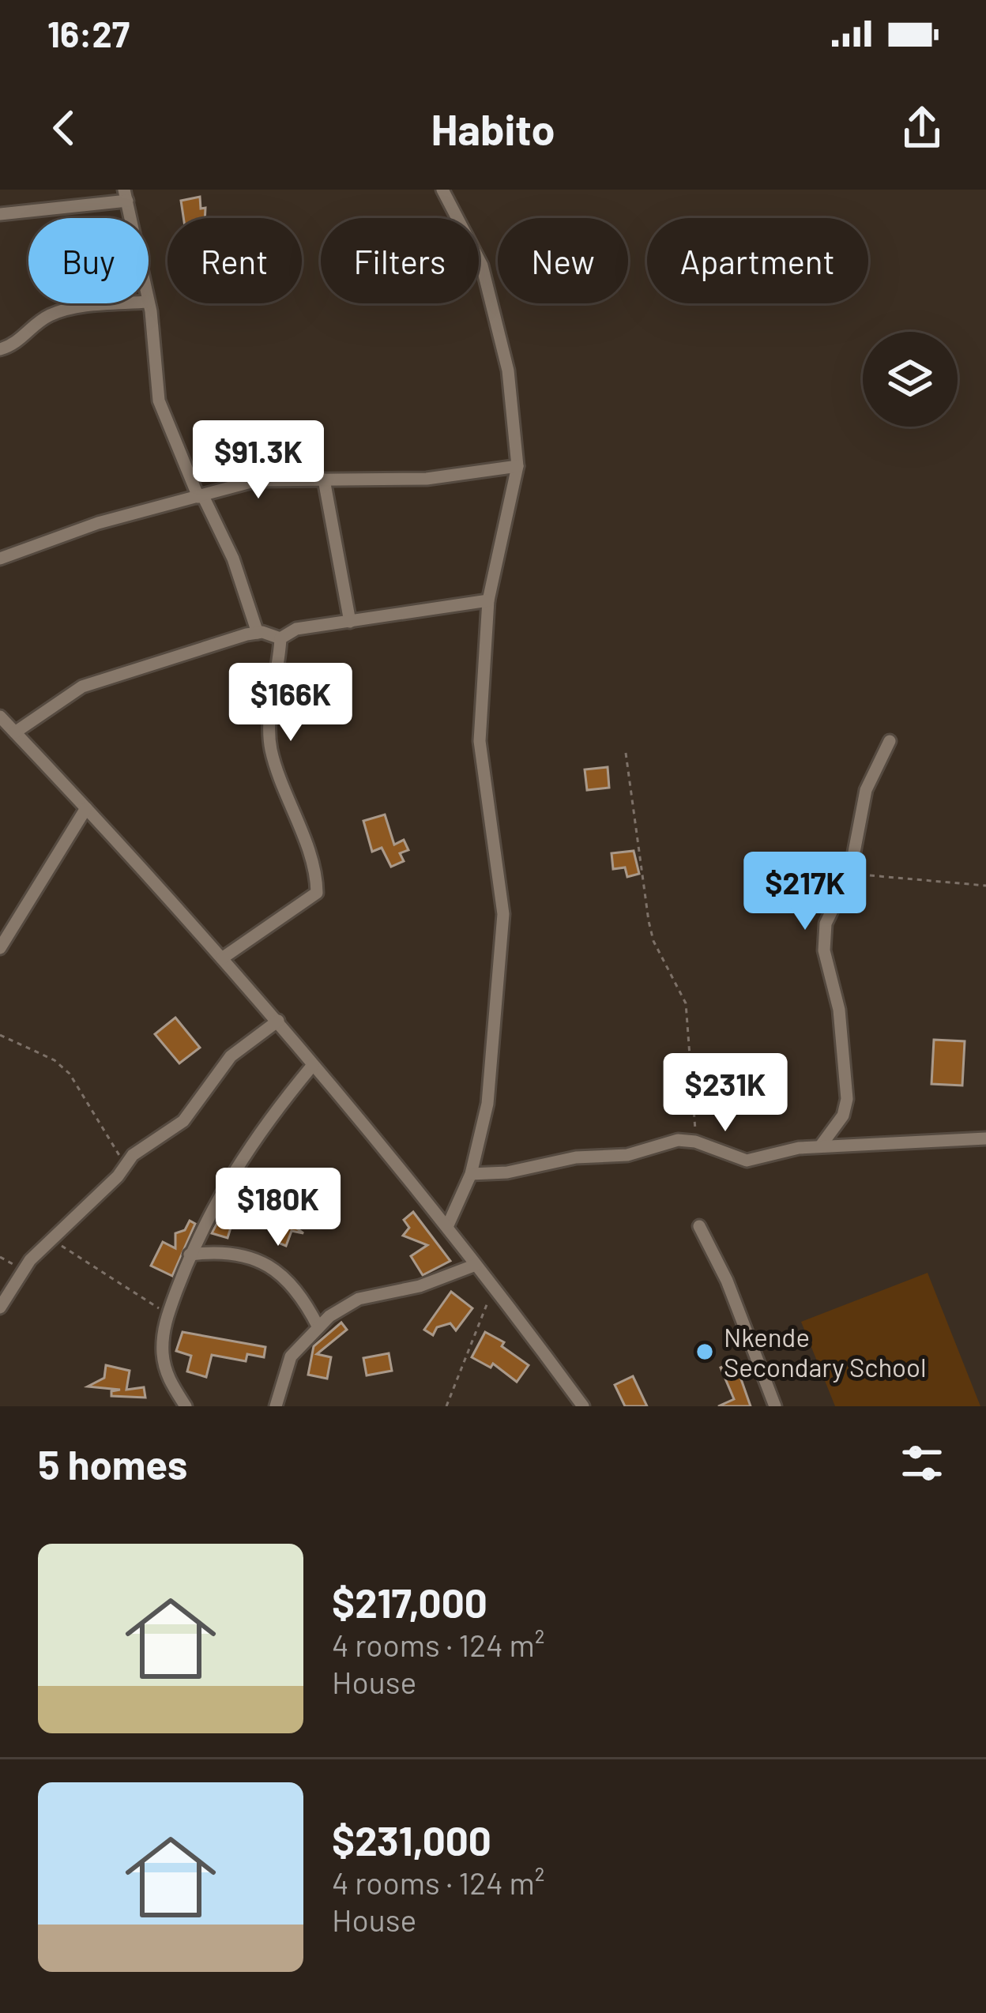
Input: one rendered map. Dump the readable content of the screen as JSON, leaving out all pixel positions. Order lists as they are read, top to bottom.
{
  "places": ["Nkende Secondary School"],
  "page": {
    "status": "16:27",
    "header": "Habito",
    "chip": [
      "Buy",
      "Rent",
      "Filters",
      "New",
      "Apartment"
    ],
    "price": [
      "$91.3K",
      "$166K",
      "$217K",
      "$231K",
      "$180K"
    ],
    "heading": "5 homes",
    "list": [
      {
        "name": "$217,000",
        "note": "4 rooms · 124 m² · House"
      },
      {
        "name": "$231,000",
        "note": "4 rooms · 124 m² · House"
      }
    ]
  }
}
